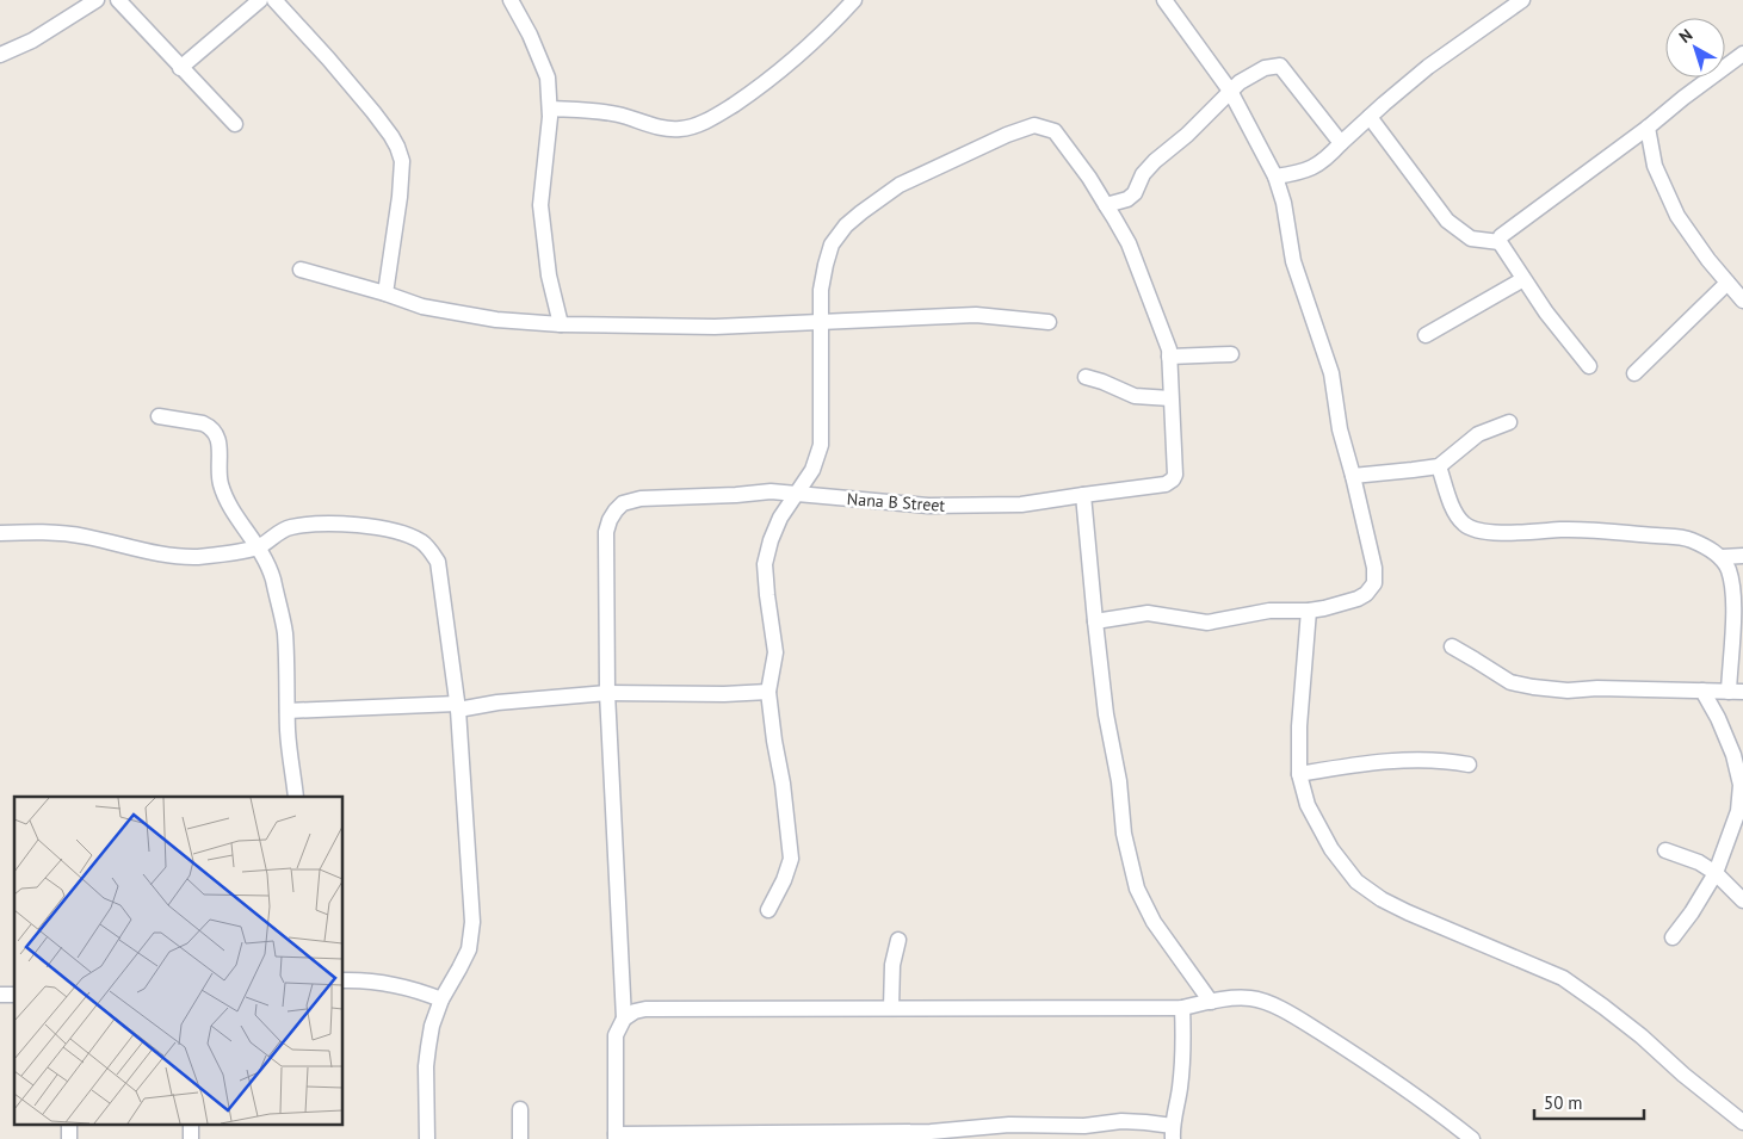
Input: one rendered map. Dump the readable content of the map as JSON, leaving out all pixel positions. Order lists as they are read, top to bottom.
{
  "streets": {
    "street": ["Nana B Street"]
  },
  "scale_bar": "50 m",
  "north": "top left"
}
